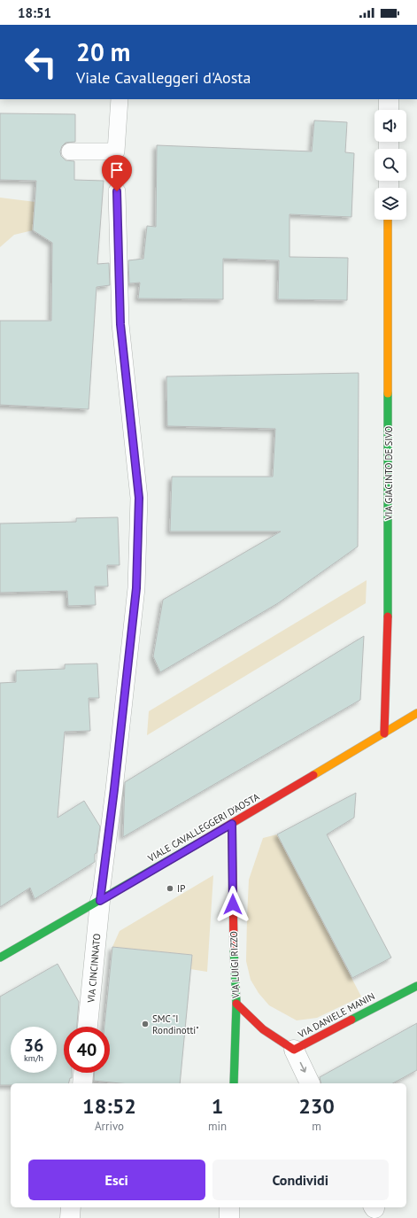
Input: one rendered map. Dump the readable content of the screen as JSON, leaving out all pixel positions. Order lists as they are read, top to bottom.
{
  "streets": {
    "street": [
      "VIA GIACINTO DE SIVO",
      "VIALE CAVALLEGGERI D'AOSTA",
      "VIA LUIGI RIZZO",
      "VIA CINCINNATO",
      "VIA DANIELE MANIN"
    ]
  },
  "crossings": [
    ["VIA GIACINTO DE SIVO", "VIALE CAVALLEGGERI D'AOSTA"],
    ["VIALE CAVALLEGGERI D'AOSTA", "VIA LUIGI RIZZO"],
    ["VIALE CAVALLEGGERI D'AOSTA", "VIA CINCINNATO"],
    ["VIA LUIGI RIZZO", "VIA DANIELE MANIN"]
  ],
  "places": ["IP", "SMC \"I Rondinotti\""],
  "page": {
    "status": "18:51",
    "turn": ["20 m", "Viale Cavalleggeri d'Aosta"],
    "speed": "36 km/h",
    "limit": "40",
    "eta": [
      "18:52",
      "Arrivo",
      "1",
      "min",
      "230",
      "m"
    ],
    "buttons": ["Esci", "Condividi"]
  }
}
